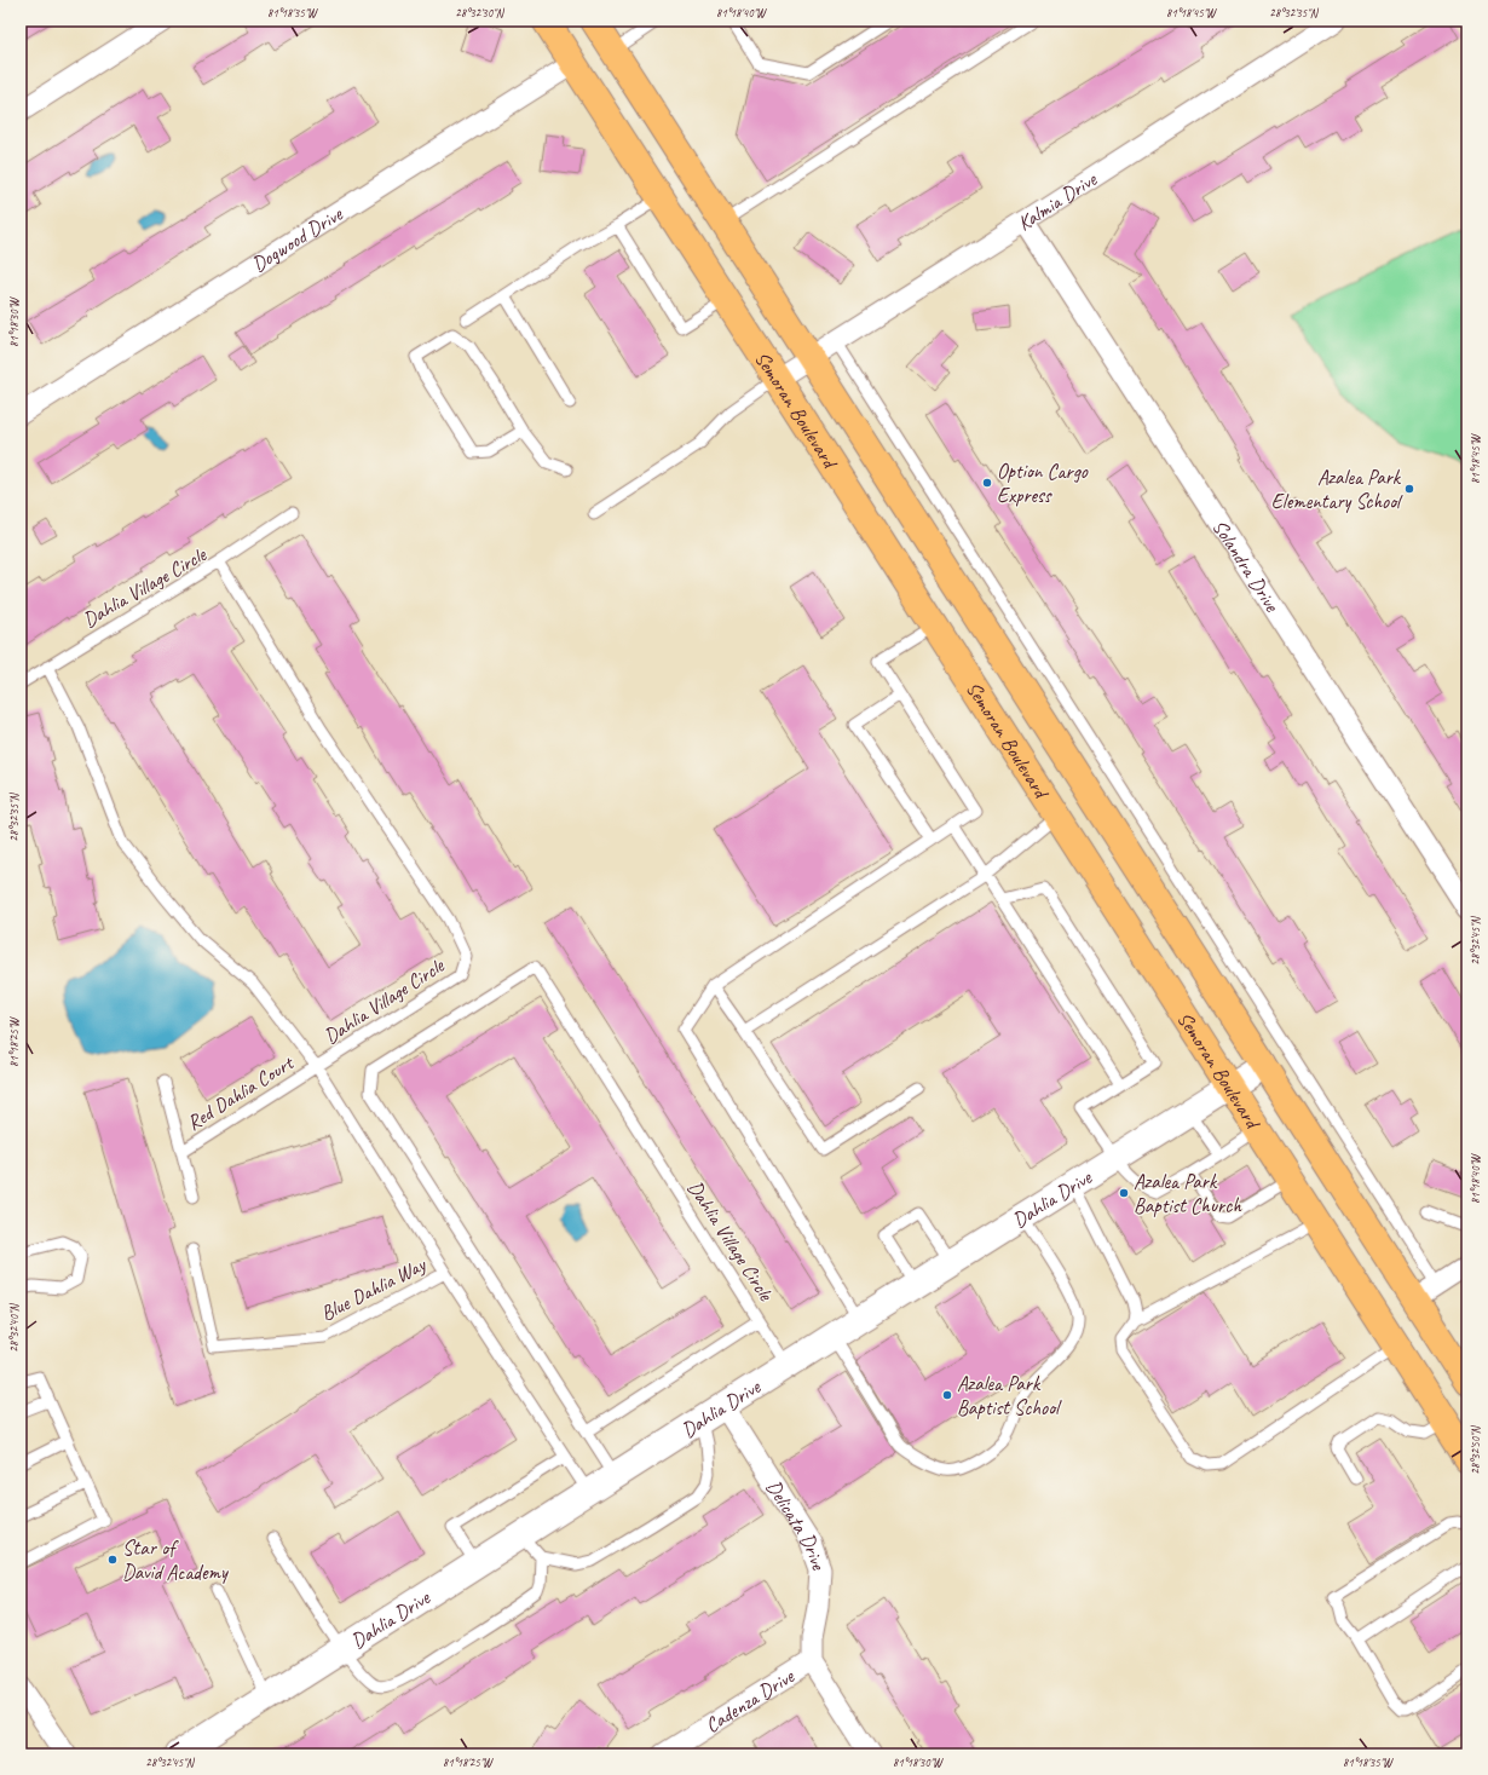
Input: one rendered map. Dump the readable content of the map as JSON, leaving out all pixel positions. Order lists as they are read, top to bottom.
{
  "streets": {
    "main road": ["Semoran Boulevard"],
    "street": [
      "Kalmia Drive",
      "Dogwood Drive",
      "Solandra Drive",
      "Dahlia Drive",
      "Delicata Drive",
      "Cadenza Drive"
    ],
    "lane": ["Dahlia Village Circle", "Red Dahlia Court", "Blue Dahlia Way"]
  },
  "crossings": [
    ["Kalmia Drive", "Semoran Boulevard"],
    ["Kalmia Drive", "Solandra Drive"],
    ["Dogwood Drive", "Semoran Boulevard"],
    ["Semoran Boulevard", "Dahlia Drive"],
    ["Dahlia Village Circle", "Red Dahlia Court"],
    ["Dahlia Village Circle", "Dahlia Drive"],
    ["Dahlia Village Circle", "Blue Dahlia Way"],
    ["Dahlia Drive", "Delicata Drive"],
    ["Delicata Drive", "Cadenza Drive"]
  ],
  "places": [
    "Option Cargo Express",
    "Azalea Park Elementary School",
    "Azalea Park Baptist Church",
    "Azalea Park Baptist School",
    "Star of David Academy"
  ],
  "coordinates": [
    "81°18'35\"W",
    "28°32'30\"N",
    "81°18'40\"W",
    "81°18'45\"W",
    "28°32'35\"N",
    "81°18'30\"W",
    "28°32'45\"N",
    "81°18'25\"W",
    "28°32'40\"N",
    "28°32'50\"N"
  ]
}
